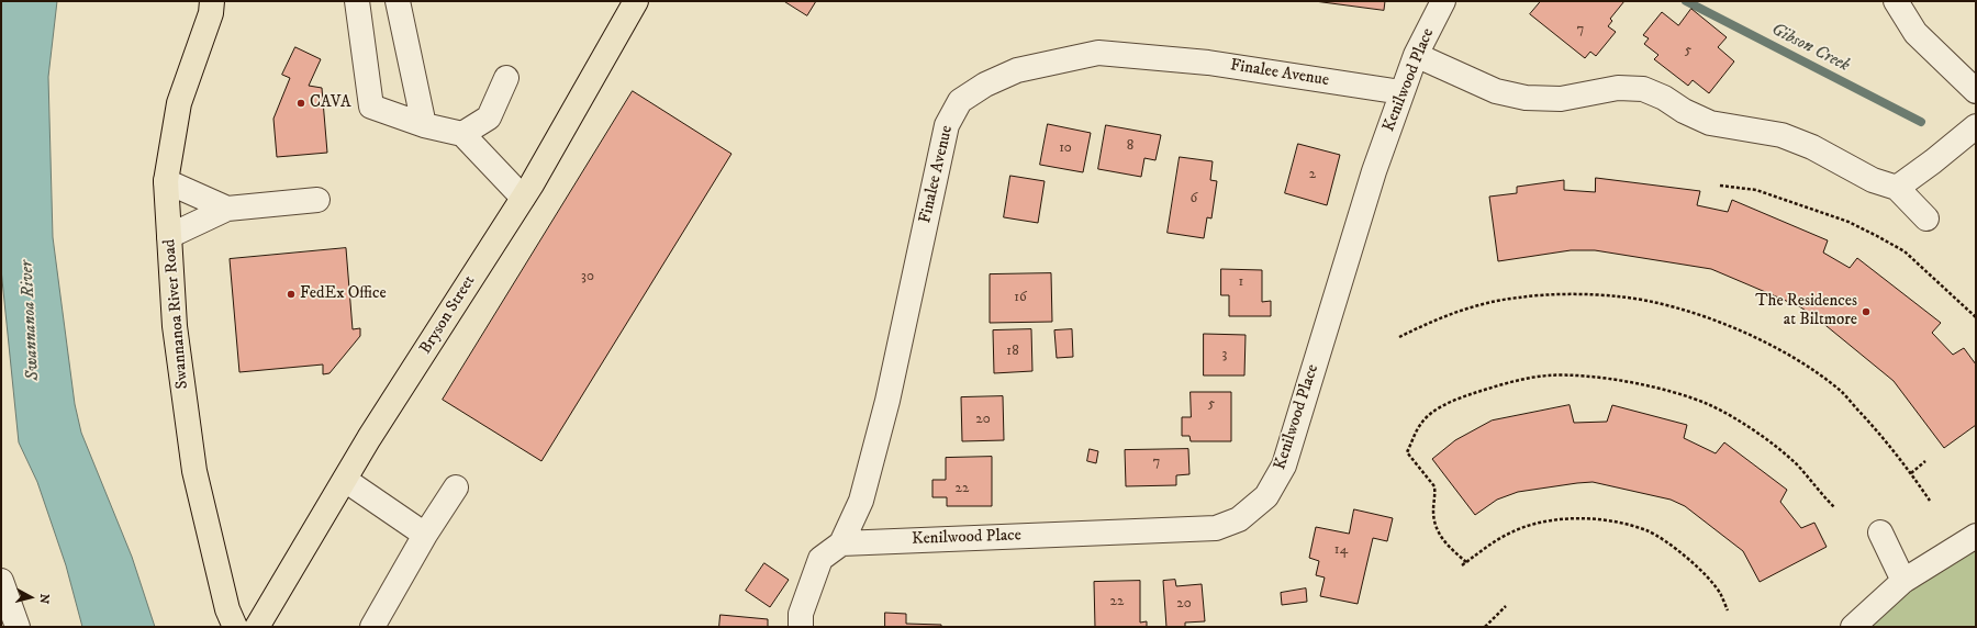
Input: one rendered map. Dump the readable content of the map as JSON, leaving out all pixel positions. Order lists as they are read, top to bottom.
{
  "streets": {
    "main road": ["Swannanoa River Road", "Bryson Street"],
    "street": ["Finalee Avenue", "Kenilwood Place"]
  },
  "crossings": [
    ["Finalee Avenue", "Kenilwood Place"]
  ],
  "water": ["Gibson Creek", "Swannanoa River"],
  "places": ["CAVA", "FedEx Office", "The Residences at Biltmore"],
  "house_numbers": [
    "7",
    "5",
    "8",
    "10",
    "2",
    "6",
    "30",
    "1",
    "16",
    "18",
    "3",
    "5",
    "20",
    "7",
    "22",
    "14",
    "22",
    "20"
  ],
  "north": "right"
}
